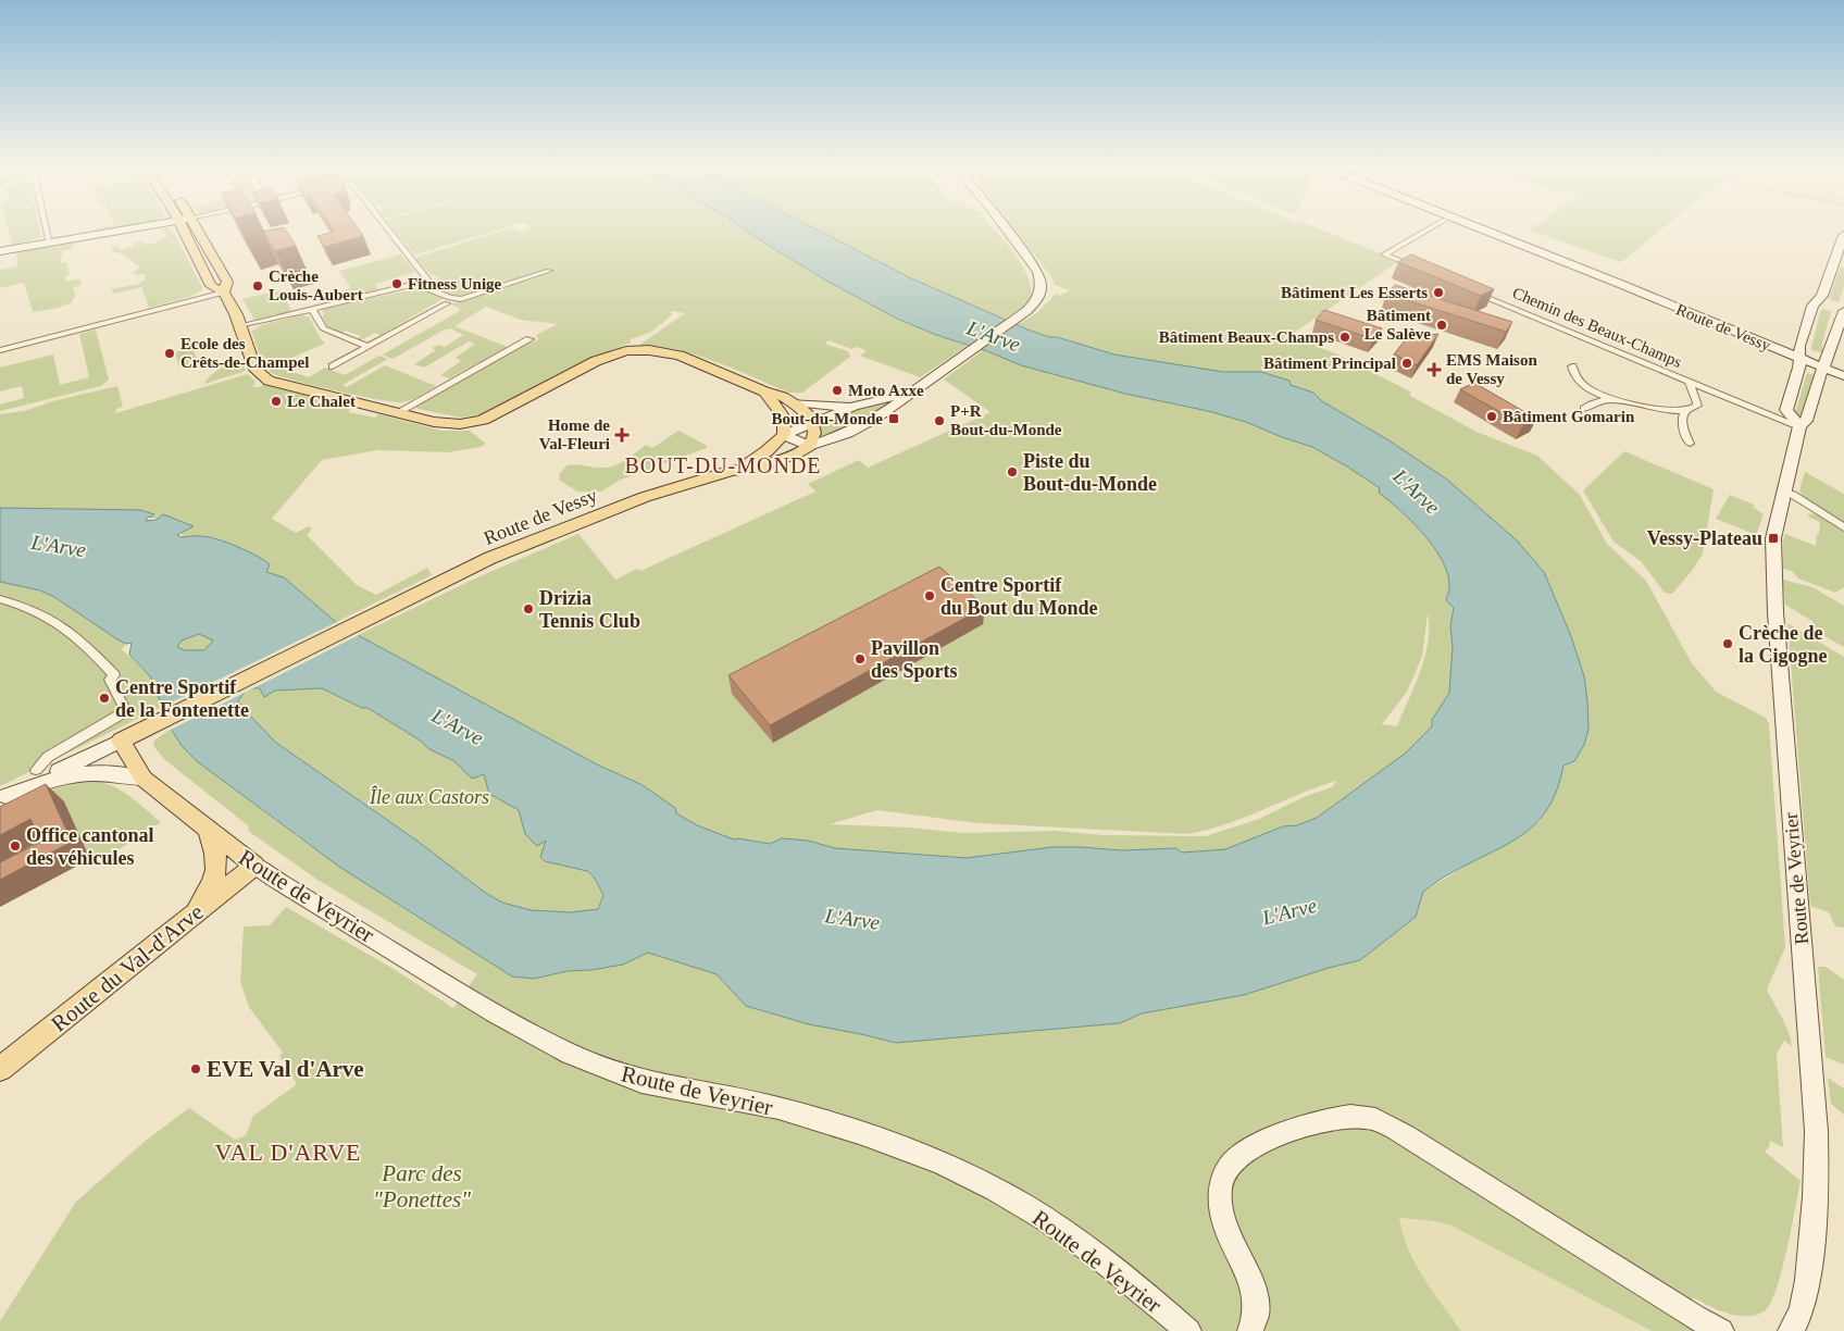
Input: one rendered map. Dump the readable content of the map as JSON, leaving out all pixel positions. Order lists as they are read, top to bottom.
{
  "streets": {
    "main road": ["Route de Vessy", "Route de Veyrier", "Route du Val-d'Arve"],
    "street": ["Chemin des Beaux-Champs"]
  },
  "crossings": [
    ["Chemin des Beaux-Champs", "Route de Veyrier"],
    ["Route de Vessy", "Route de Veyrier"],
    ["Route de Veyrier", "Route du Val-d'Arve"]
  ],
  "districts": ["BOUT-DU-MONDE", "VAL D'ARVE"],
  "water": ["L'Arve"],
  "parks": ["Île aux Castors", "Parc des \"Ponettes\""],
  "places": {
    "other": [
      "Fitness Unige",
      "Crèche Louis-Aubert",
      "Bâtiment Les Esserts",
      "Bâtiment Le Salève",
      "Bâtiment Beaux-Champs",
      "Ecole des Crêts-de-Champel",
      "Bâtiment Principal",
      "Moto Axxe",
      "Le Chalet",
      "Bâtiment Gomarin",
      "P+R Bout-du-Monde",
      "Piste du Bout-du-Monde",
      "Centre Sportif du Bout du Monde",
      "Drizia Tennis Club",
      "Crèche de la Cigogne",
      "Pavillon des Sports",
      "Centre Sportif de la Fontenette",
      "Office cantonal des véhicules",
      "EVE Val d'Arve"
    ],
    "health": ["EMS Maison de Vessy", "Home de Val-Fleuri"],
    "transit": ["Bout-du-Monde", "Vessy-Plateau"]
  }
}
